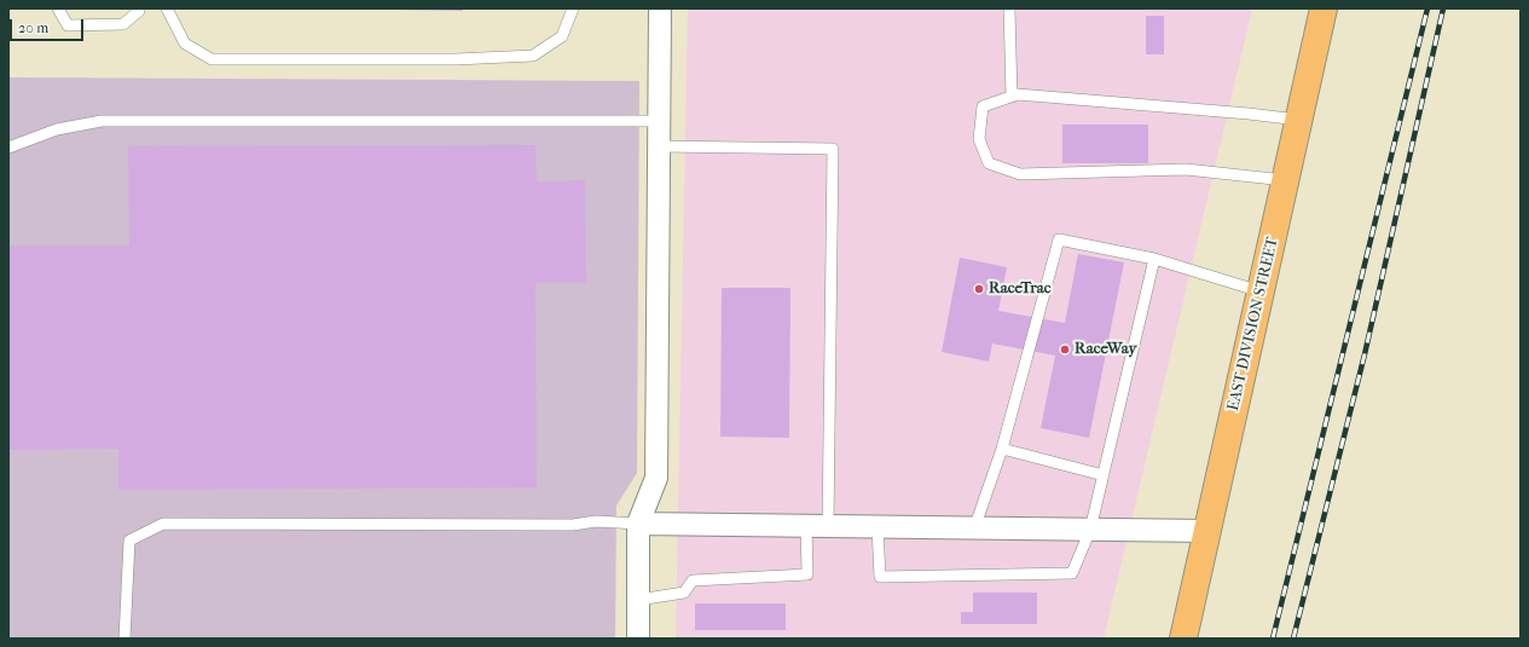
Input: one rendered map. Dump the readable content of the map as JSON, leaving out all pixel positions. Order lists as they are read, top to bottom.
{
  "streets": {
    "main road": ["EAST DIVISION STREET"]
  },
  "places": ["RaceTrac", "RaceWay"],
  "scale_bar": "20 m"
}
